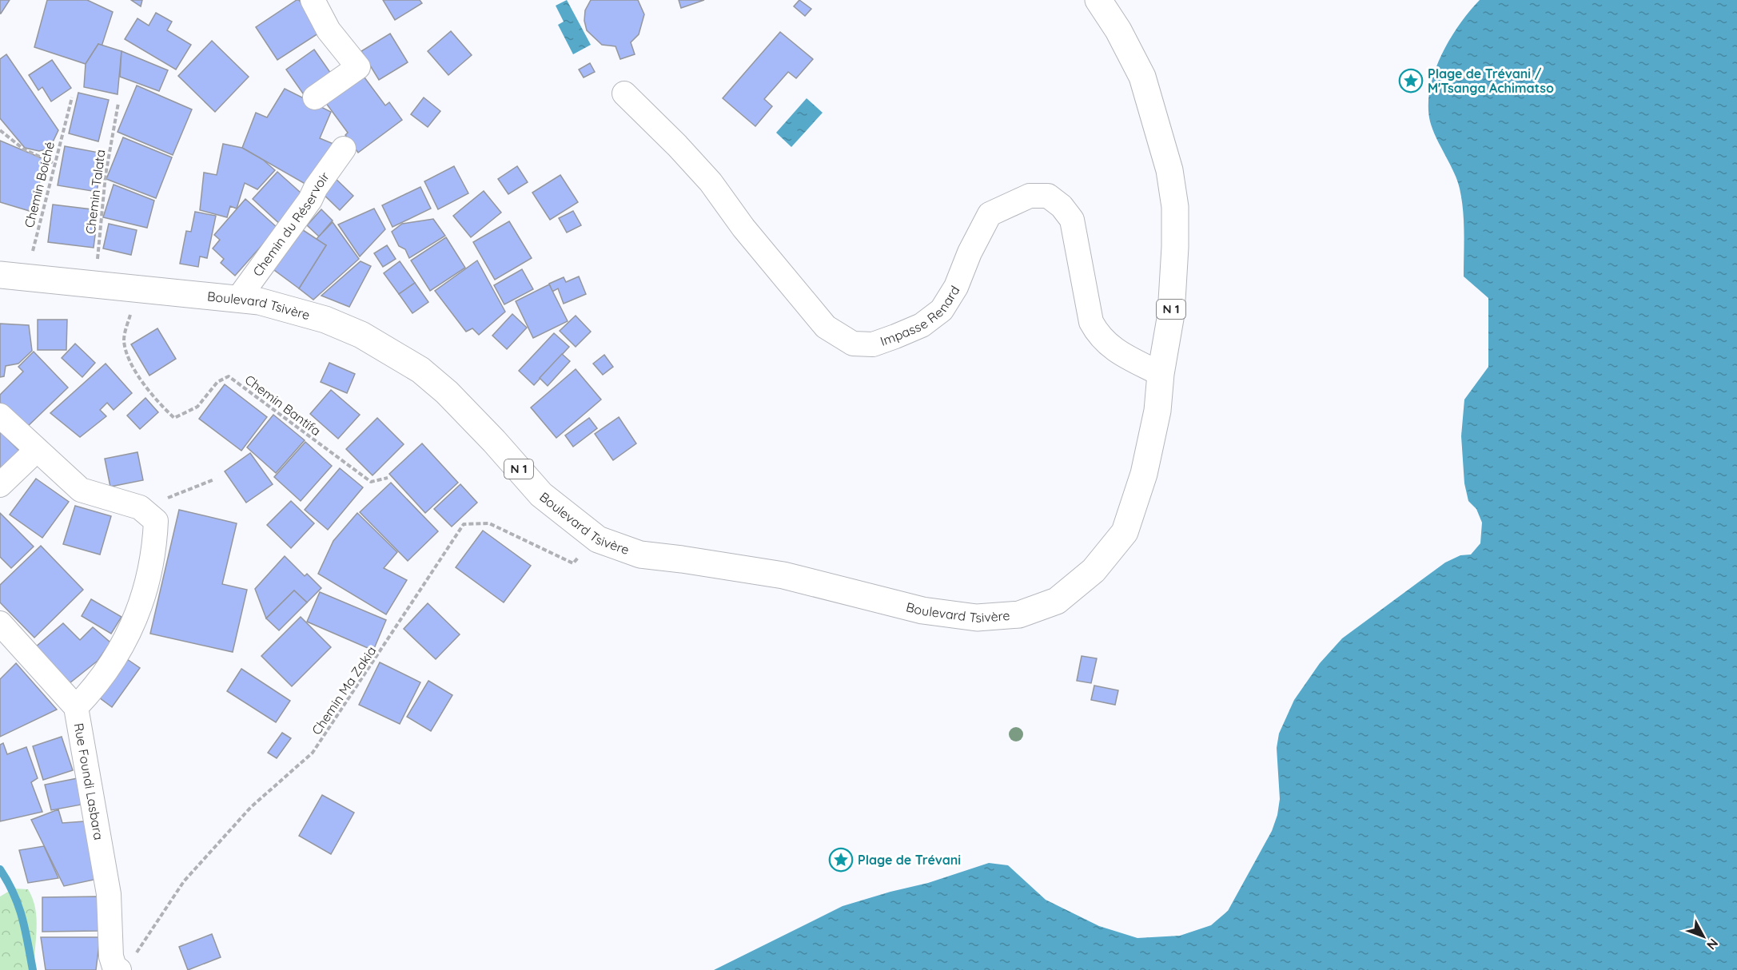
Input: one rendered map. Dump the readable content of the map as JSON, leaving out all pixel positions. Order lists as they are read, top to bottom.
{
  "streets": {
    "main road": ["Boulevard Tsivère", "N 1"],
    "street": ["Chemin du Réservoir", "Impasse Renard", "Rue Foundi Lasbara"],
    "path": [
      "Chemin Boiché",
      "Chemin Talata",
      "Chemin Bantifa",
      "Chemin Ma Zakia"
    ]
  },
  "crossings": [
    ["Chemin Boiché", "Boulevard Tsivère"],
    ["Chemin Talata", "Boulevard Tsivère"],
    ["Chemin du Réservoir", "Boulevard Tsivère"],
    ["Boulevard Tsivère", "N 1"],
    ["Boulevard Tsivère", "Impasse Renard"],
    ["Boulevard Tsivère", "Chemin Bantifa"],
    ["Boulevard Tsivère", "Chemin Ma Zakia"],
    ["N 1", "Impasse Renard"],
    ["Chemin Ma Zakia", "Rue Foundi Lasbara"]
  ],
  "places": {
    "place": ["Plage de Trévani / M'Tsanga Achimatso", "Plage de Trévani"]
  },
  "north": "bottom right"
}
